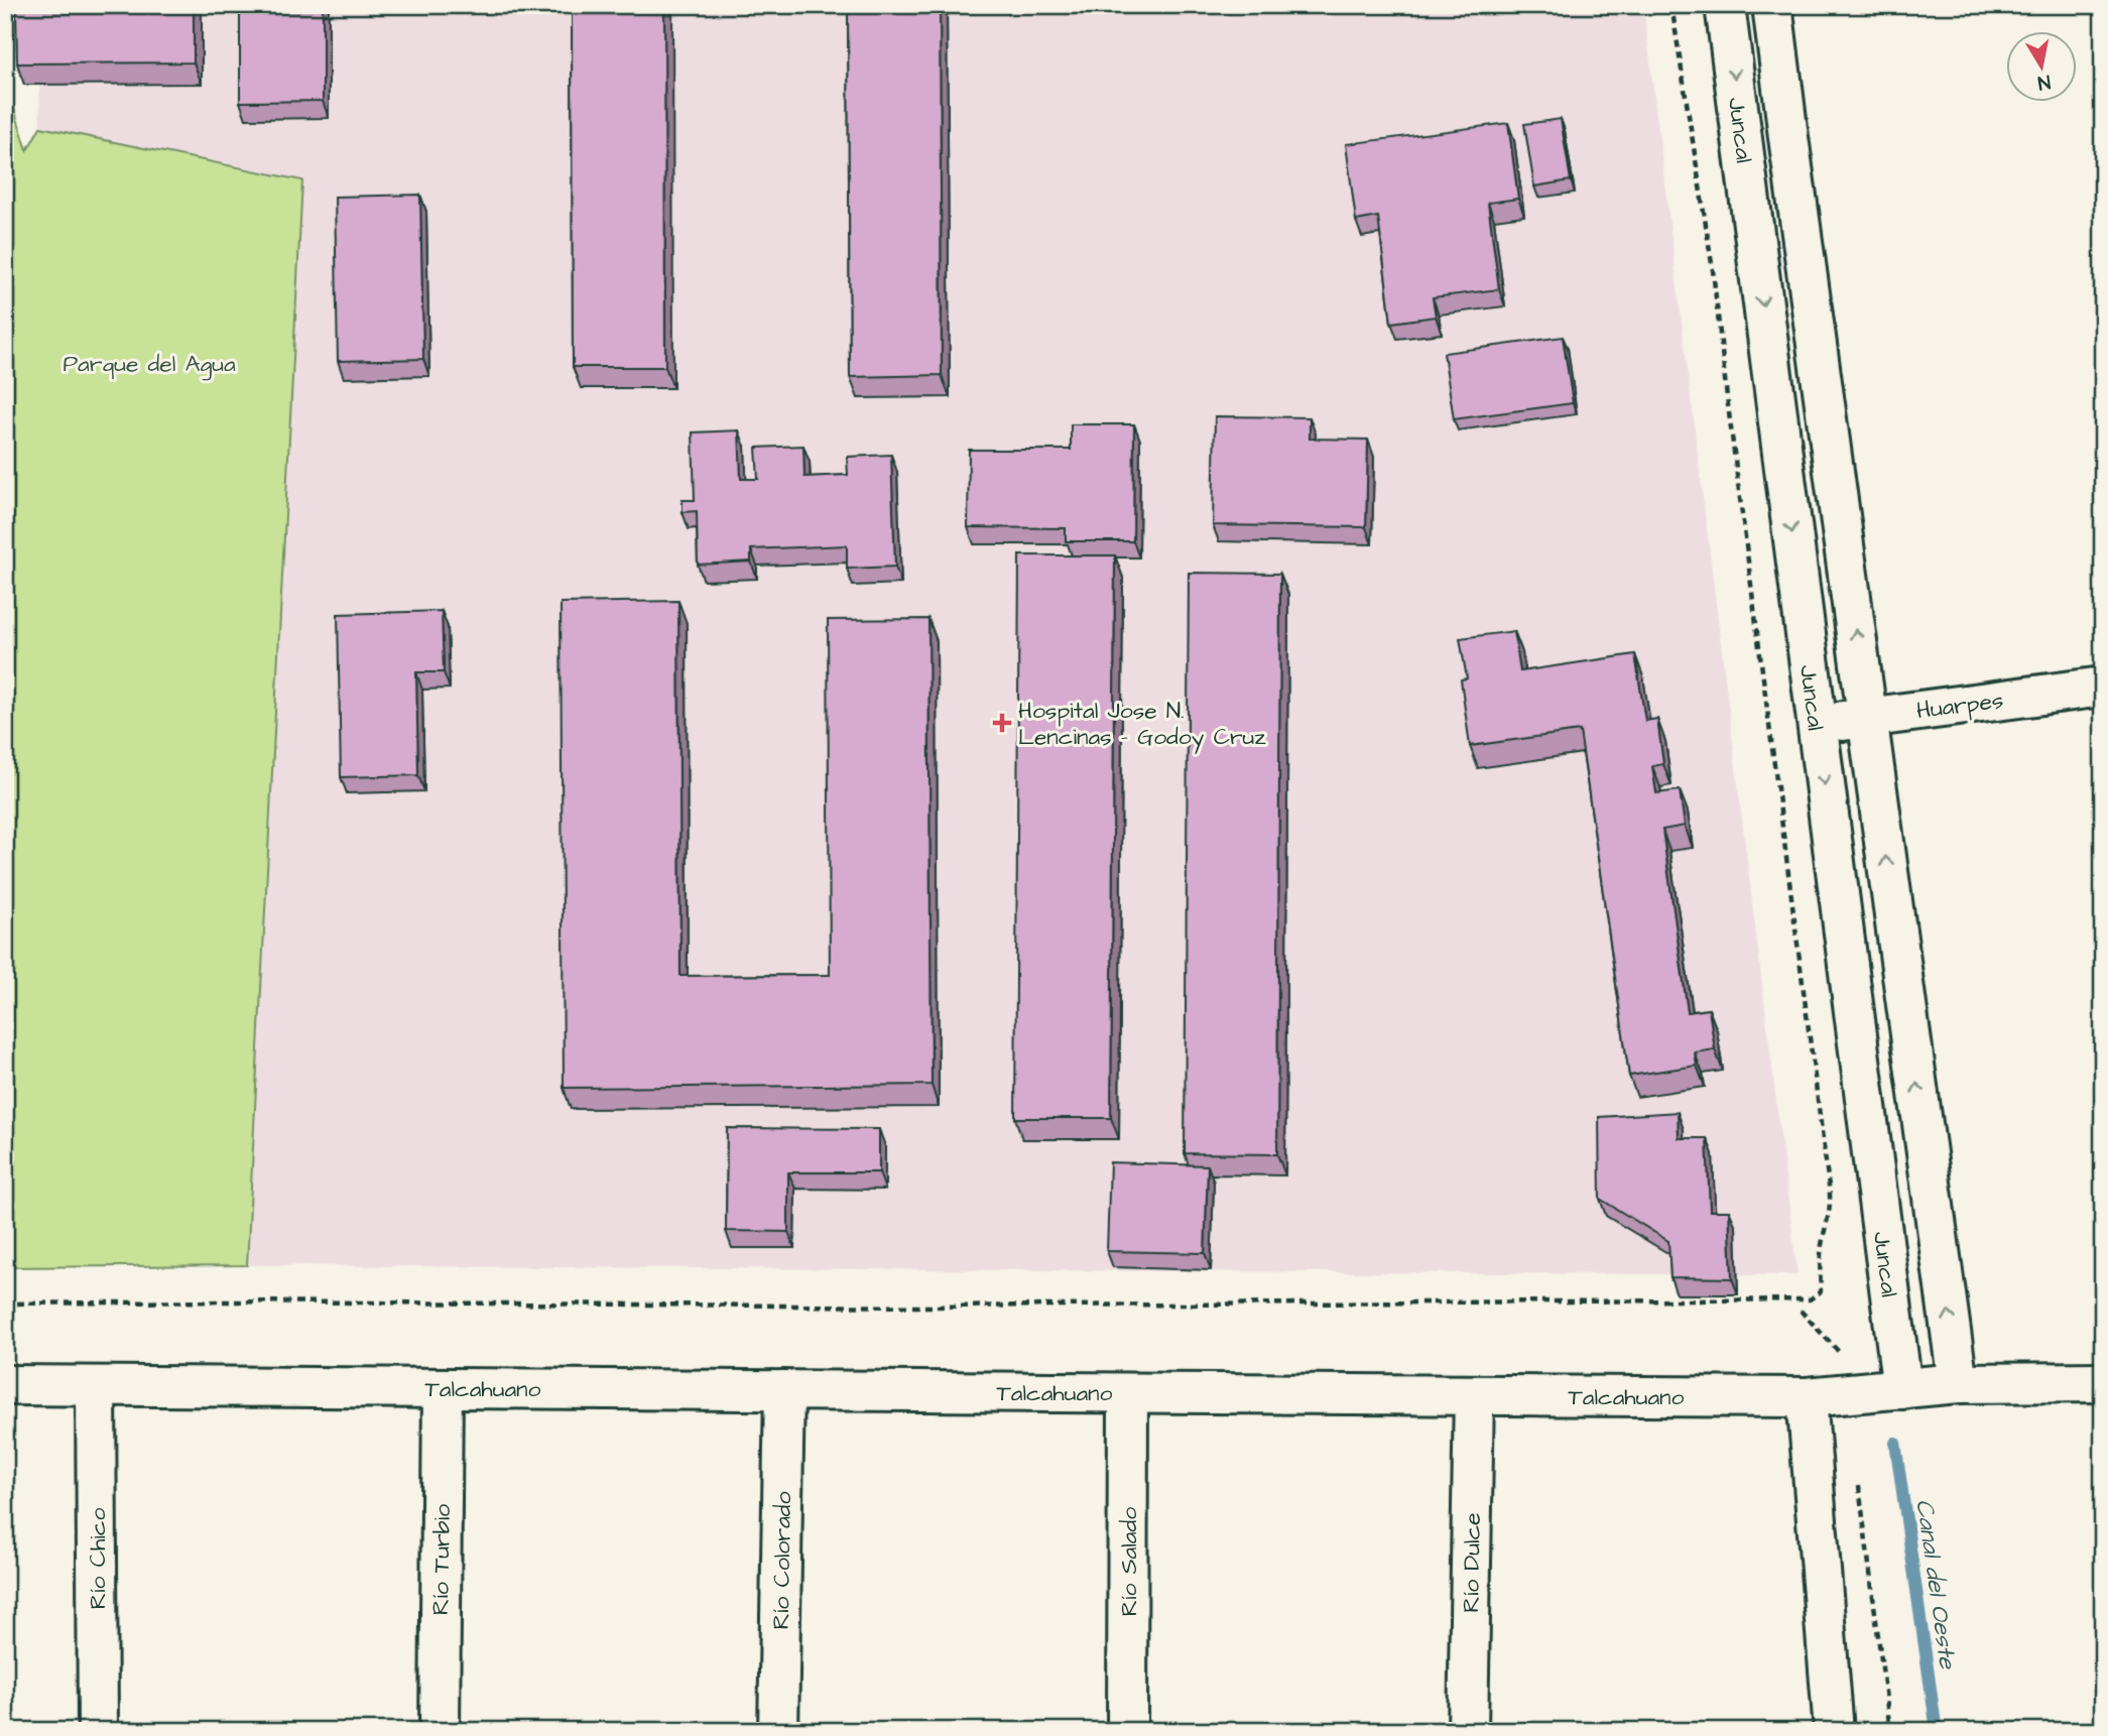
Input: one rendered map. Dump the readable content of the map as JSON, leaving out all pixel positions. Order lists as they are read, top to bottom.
{
  "streets": {
    "street": [
      "Juncal",
      "Huarpes",
      "Talcahuano",
      "Río Chico",
      "Río Turbio",
      "Río Colorado",
      "Río Salado",
      "Río Dulce"
    ]
  },
  "crossings": [
    ["Juncal", "Huarpes"],
    ["Juncal", "Talcahuano"],
    ["Talcahuano", "Río Chico"],
    ["Talcahuano", "Río Turbio"],
    ["Talcahuano", "Río Colorado"],
    ["Talcahuano", "Río Salado"],
    ["Talcahuano", "Río Dulce"]
  ],
  "water": ["Canal del Oeste"],
  "parks": ["Parque del Agua"],
  "places": {
    "health": ["Hospital Jose N. Lencinas - Godoy Cruz"]
  },
  "north": "bottom"
}
